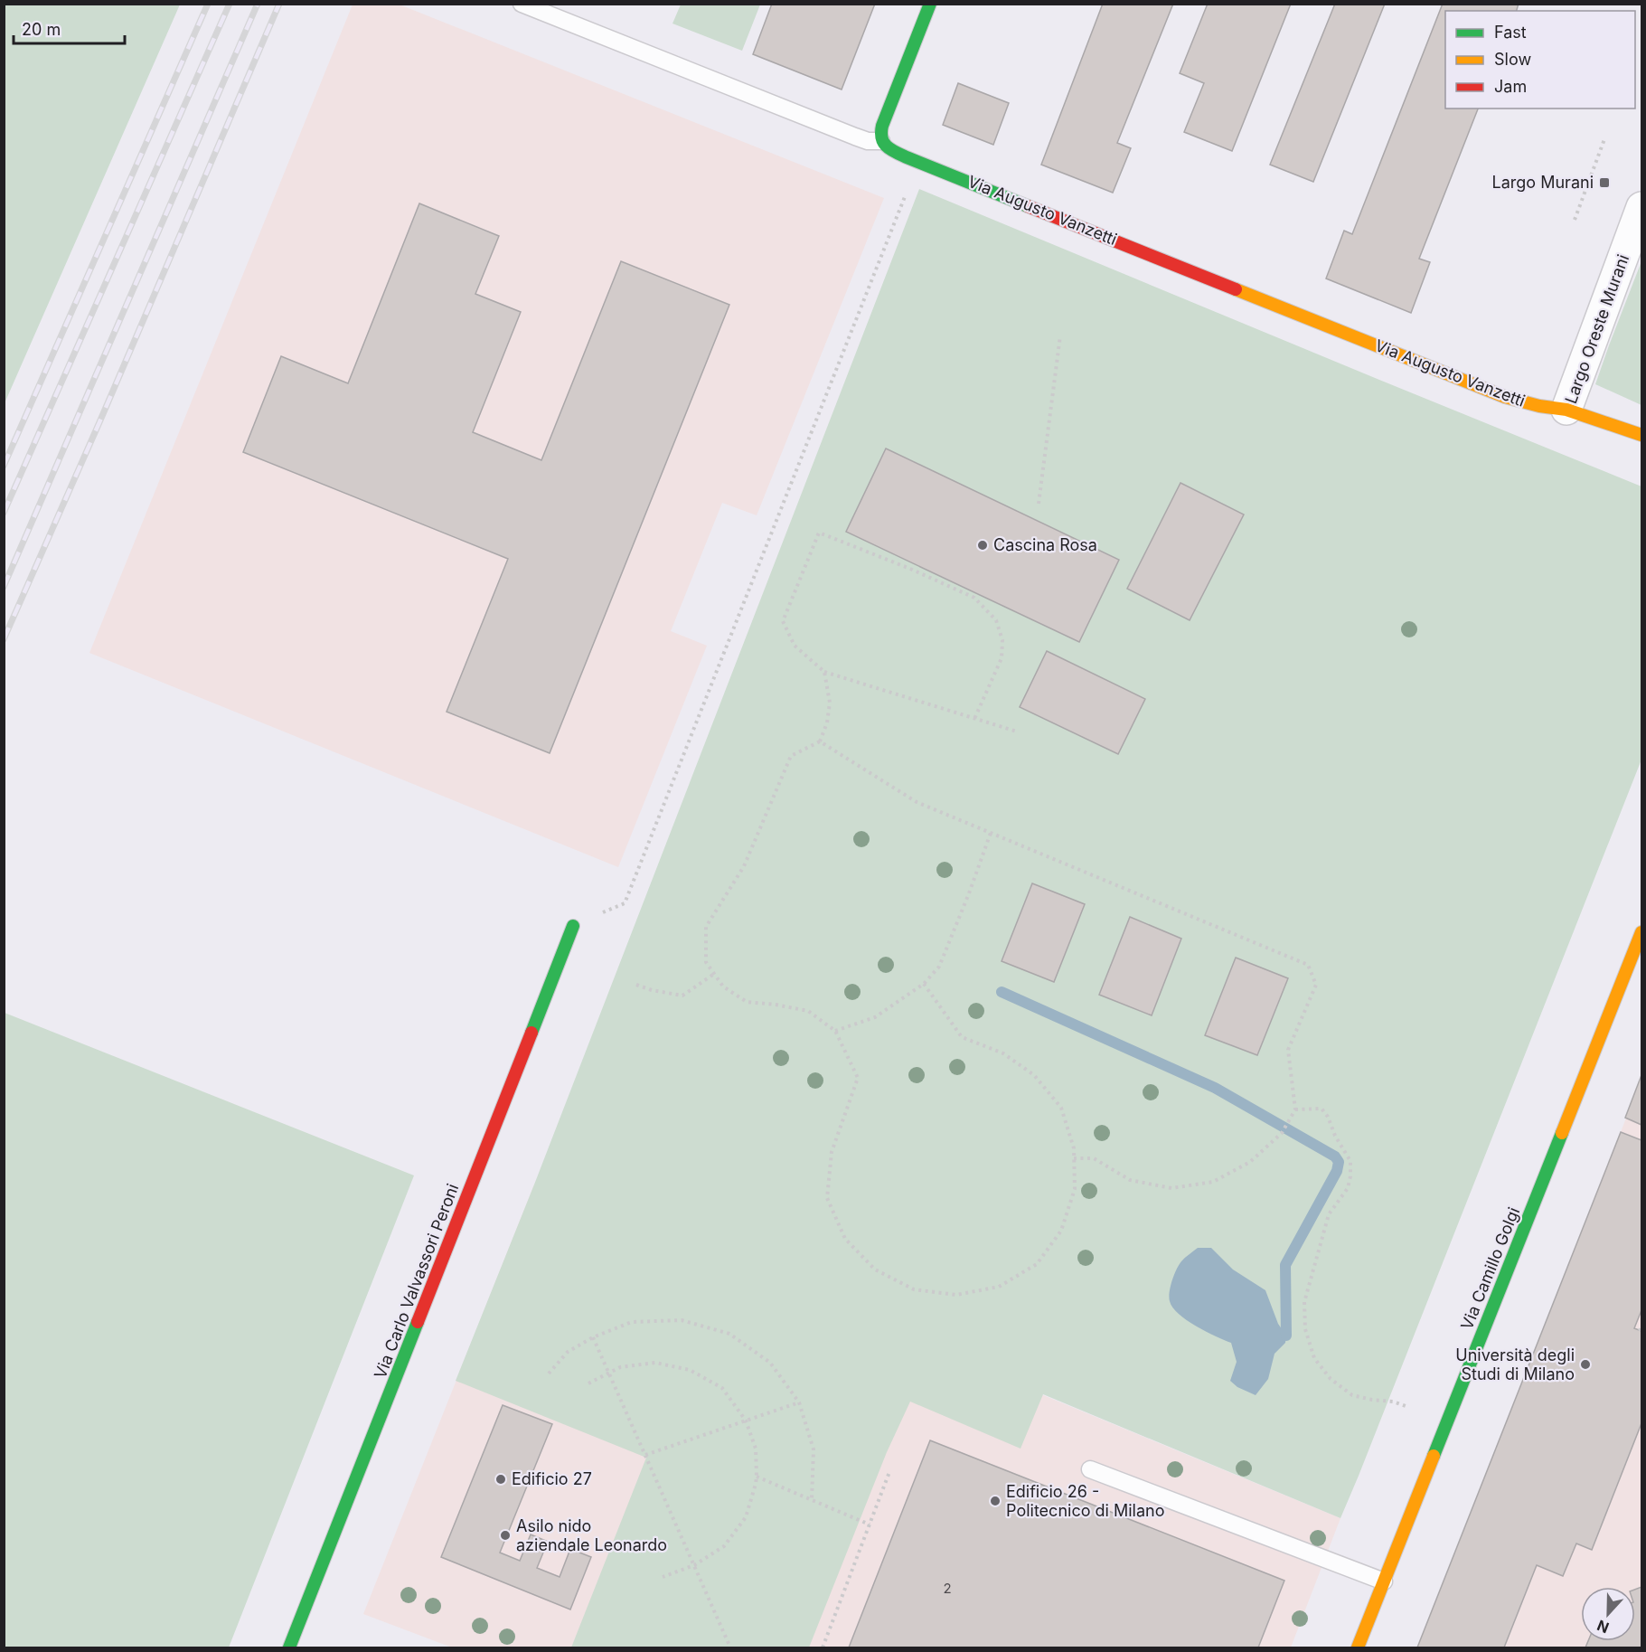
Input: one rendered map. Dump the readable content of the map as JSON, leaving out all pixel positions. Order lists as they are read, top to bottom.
{
  "streets": {
    "street": [
      "Via Augusto Vanzetti",
      "Largo Oreste Murani",
      "Via Camillo Golgi",
      "Via Carlo Valvassori Peroni"
    ]
  },
  "crossings": [
    ["Via Augusto Vanzetti", "Largo Oreste Murani"]
  ],
  "places": {
    "transit": ["Largo Murani"],
    "other": [
      "Cascina Rosa",
      "Università degli Studi di Milano",
      "Edificio 27",
      "Edificio 26 - Politecnico di Milano",
      "Asilo nido aziendale Leonardo"
    ]
  },
  "house_numbers": ["2"],
  "legend": ["Fast", "Slow", "Jam"],
  "scale_bar": "20 m",
  "north": "bottom"
}
